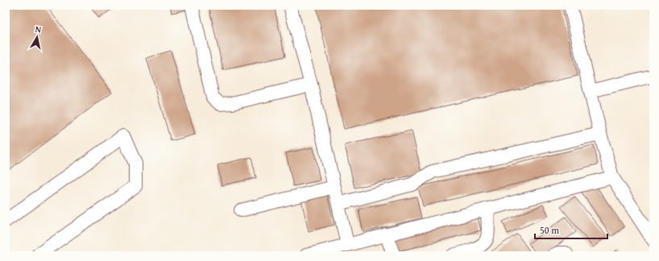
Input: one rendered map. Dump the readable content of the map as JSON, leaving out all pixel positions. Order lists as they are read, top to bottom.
{
  "scale_bar": "50 m",
  "north": "top"
}
